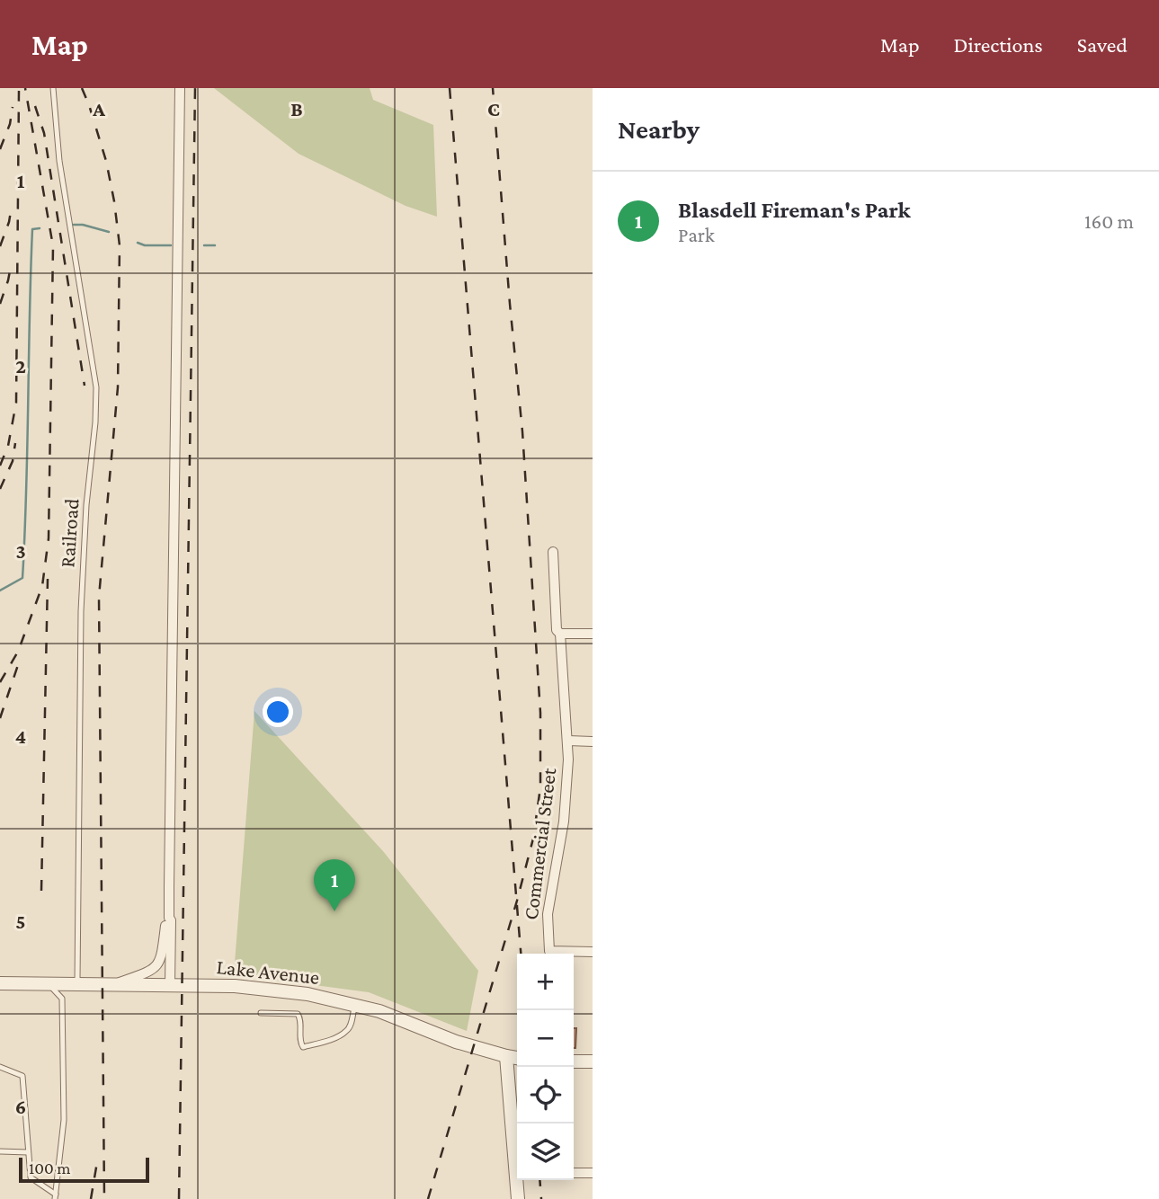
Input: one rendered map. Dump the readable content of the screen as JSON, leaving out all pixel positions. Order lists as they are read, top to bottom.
{
  "streets": {
    "street": ["Commercial Street", "Lake Avenue"],
    "lane": ["Railroad"]
  },
  "crossings": [
    ["Railroad", "Lake Avenue"]
  ],
  "scale_bar": "100 m",
  "page": {
    "header": "Map",
    "nav": ["Map", "Directions", "Saved"],
    "heading": "Nearby",
    "list": [
      {
        "mark": "1",
        "name": "Blasdell Fireman's Park",
        "note": "Park",
        "value": "160 m"
      }
    ],
    "pins": "1",
    "map_buttons": ["+", "−"],
    "scale": "100 m"
  },
  "grid": {
    "columns": ["A", "B", "C"],
    "rows": [
      "1",
      "2",
      "3",
      "4",
      "5",
      "6"
    ]
  }
}
